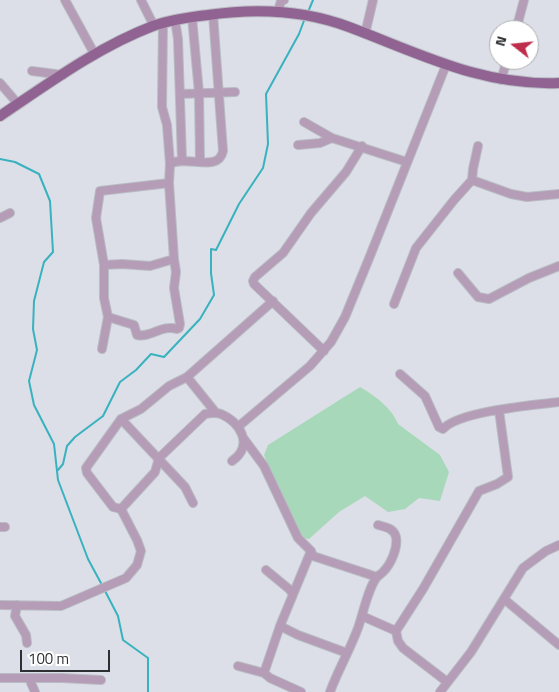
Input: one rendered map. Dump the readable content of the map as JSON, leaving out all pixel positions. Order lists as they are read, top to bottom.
{
  "scale_bar": "100 m",
  "north": "left"
}
